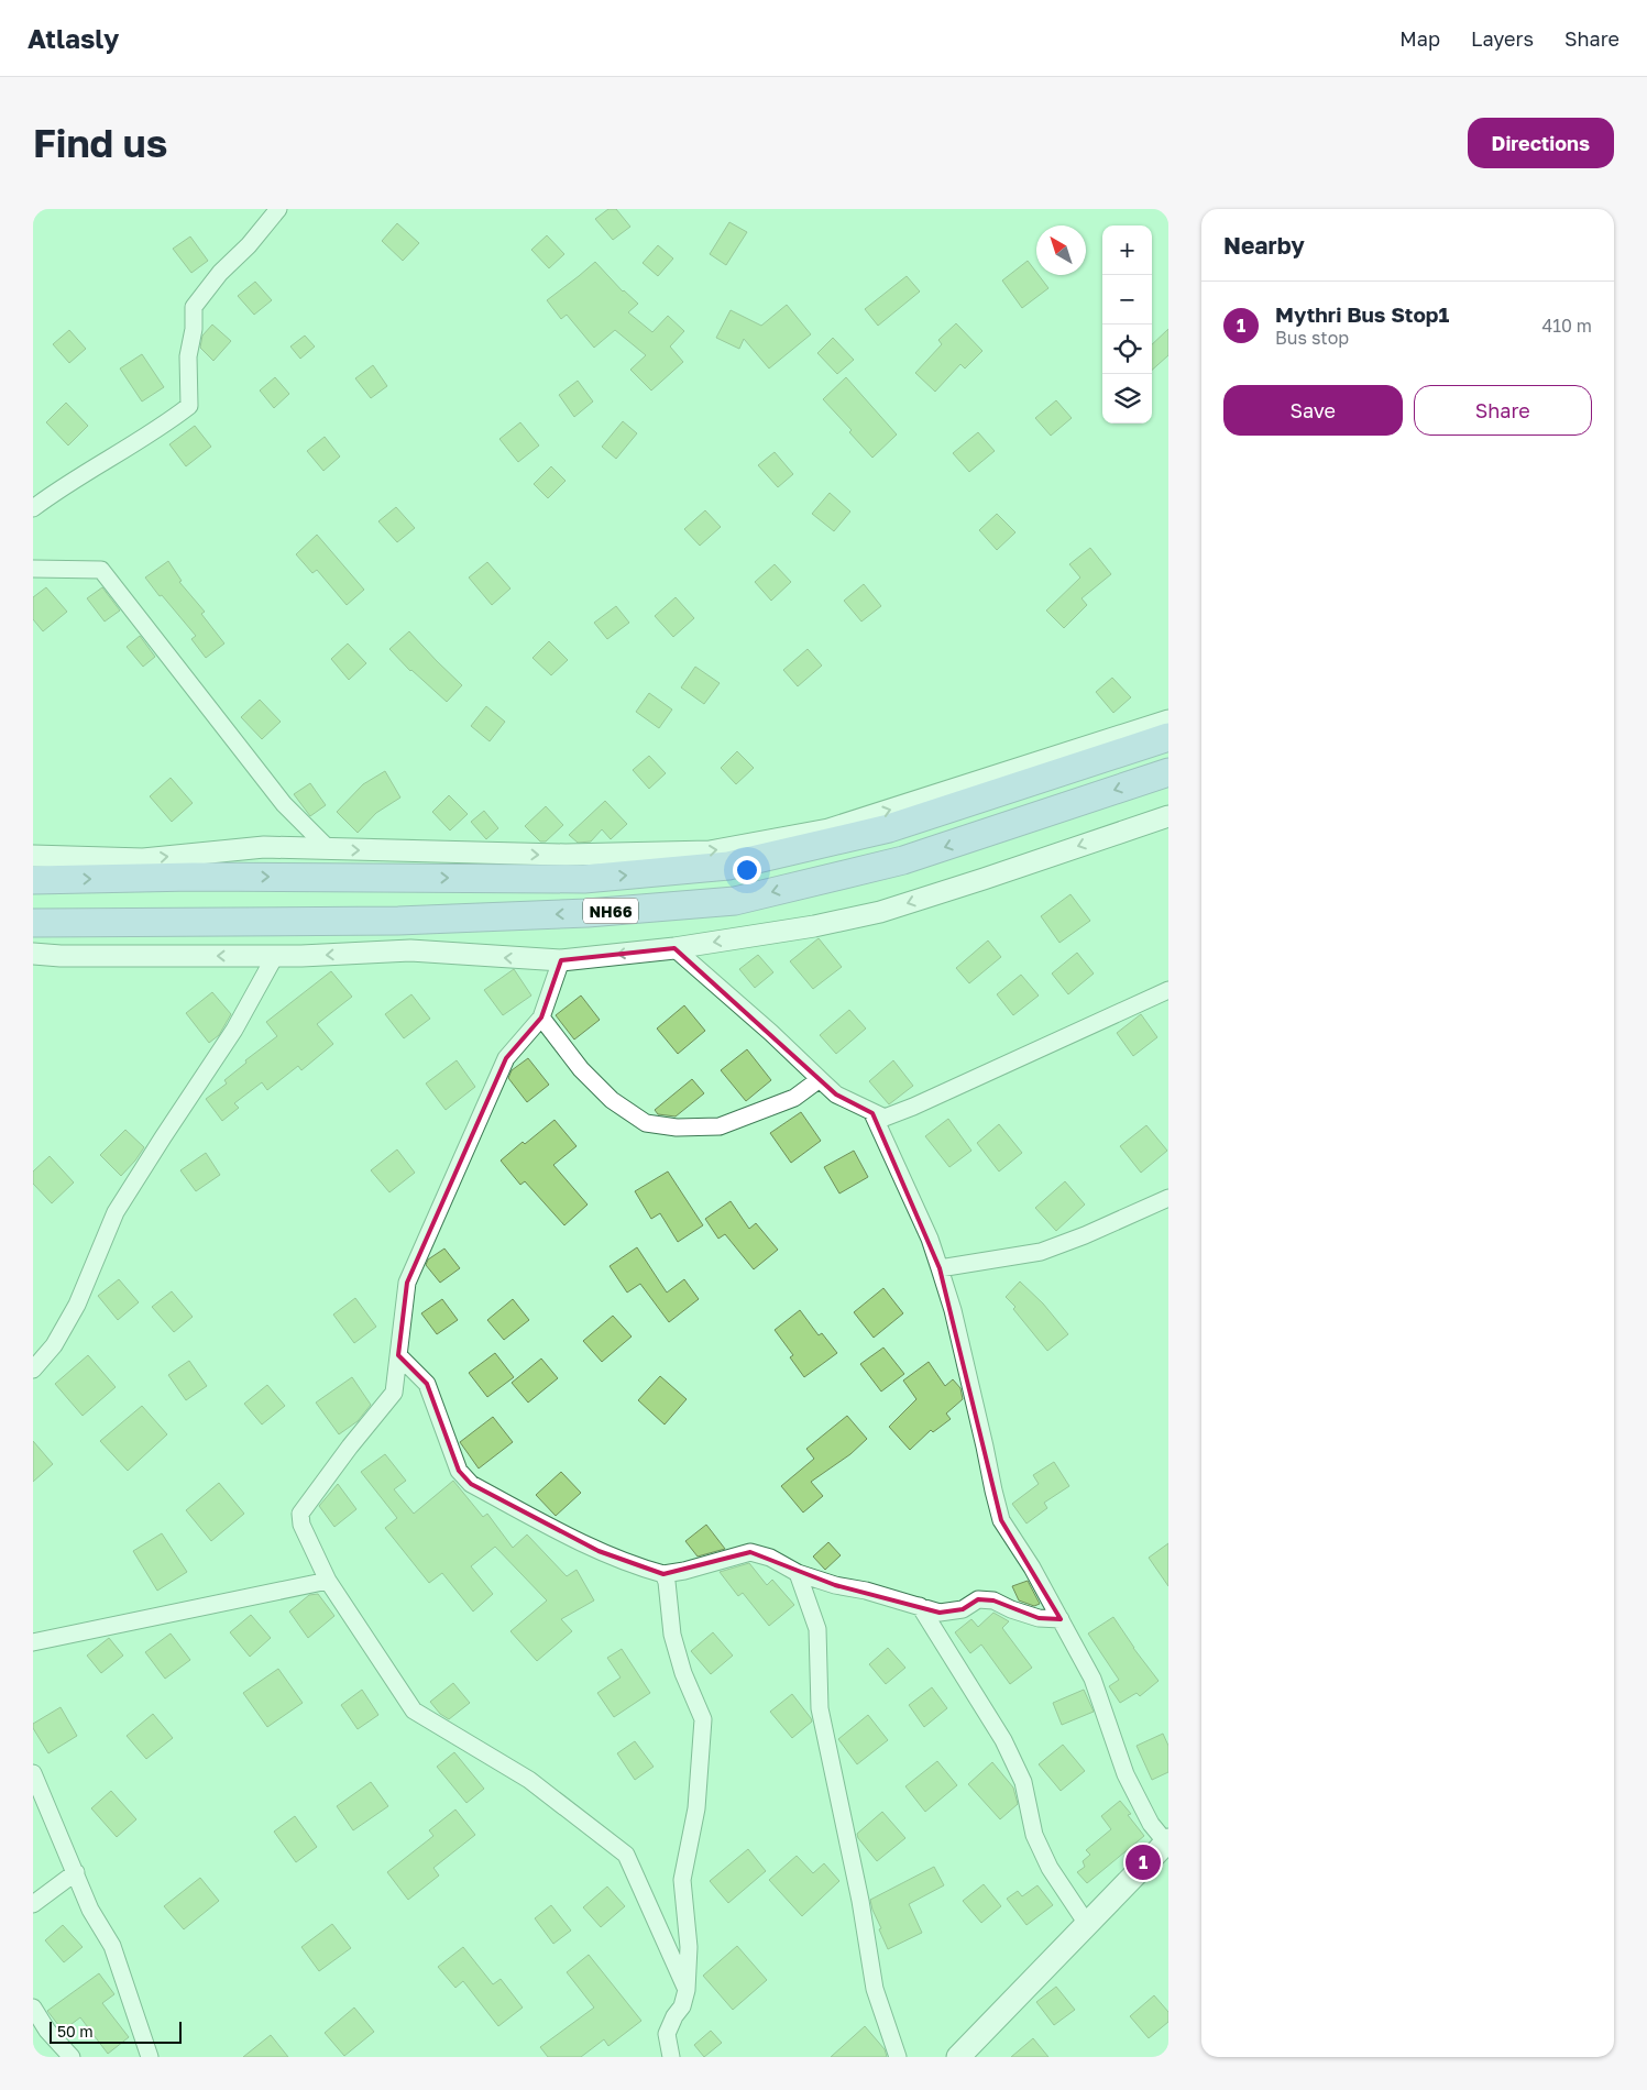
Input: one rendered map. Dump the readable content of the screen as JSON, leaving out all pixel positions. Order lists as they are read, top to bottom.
{
  "streets": {
    "highway": ["NH66"]
  },
  "scale_bar": "50 m",
  "north": "top left",
  "page": {
    "header": "Atlasly",
    "nav": ["Map", "Layers", "Share"],
    "buttons": [
      "Directions",
      ["Save", "Share"]
    ],
    "title": "Find us",
    "heading": "Nearby",
    "map_buttons": ["+", "−"],
    "list": [
      {
        "mark": "1",
        "name": "Mythri Bus Stop1",
        "note": "Bus stop",
        "value": "410 m"
      }
    ],
    "pins": "1",
    "scale": "50 m"
  }
}
